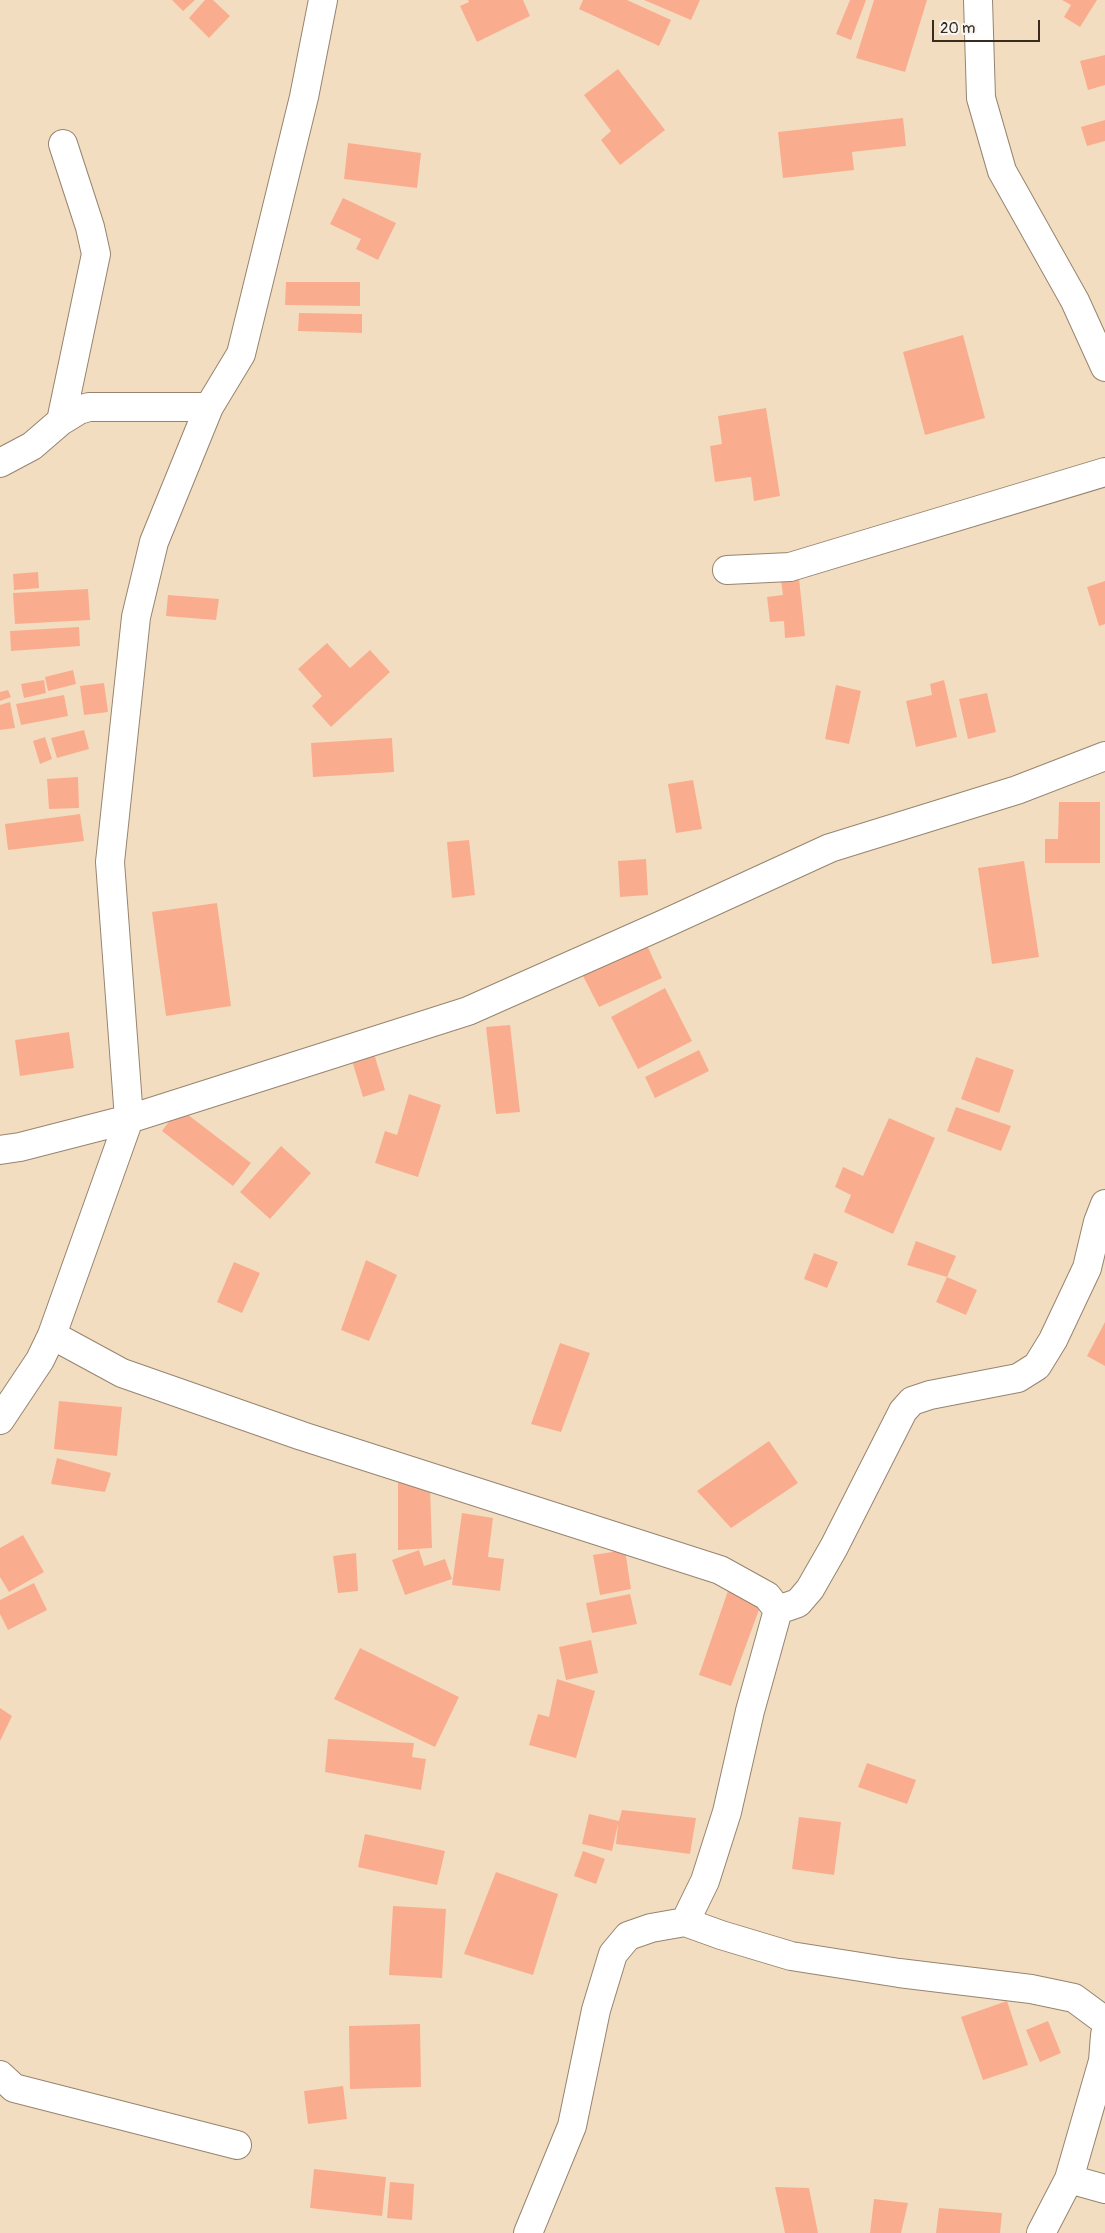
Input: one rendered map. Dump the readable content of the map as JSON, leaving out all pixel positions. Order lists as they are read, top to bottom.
{
  "scale_bar": "20 m"
}
